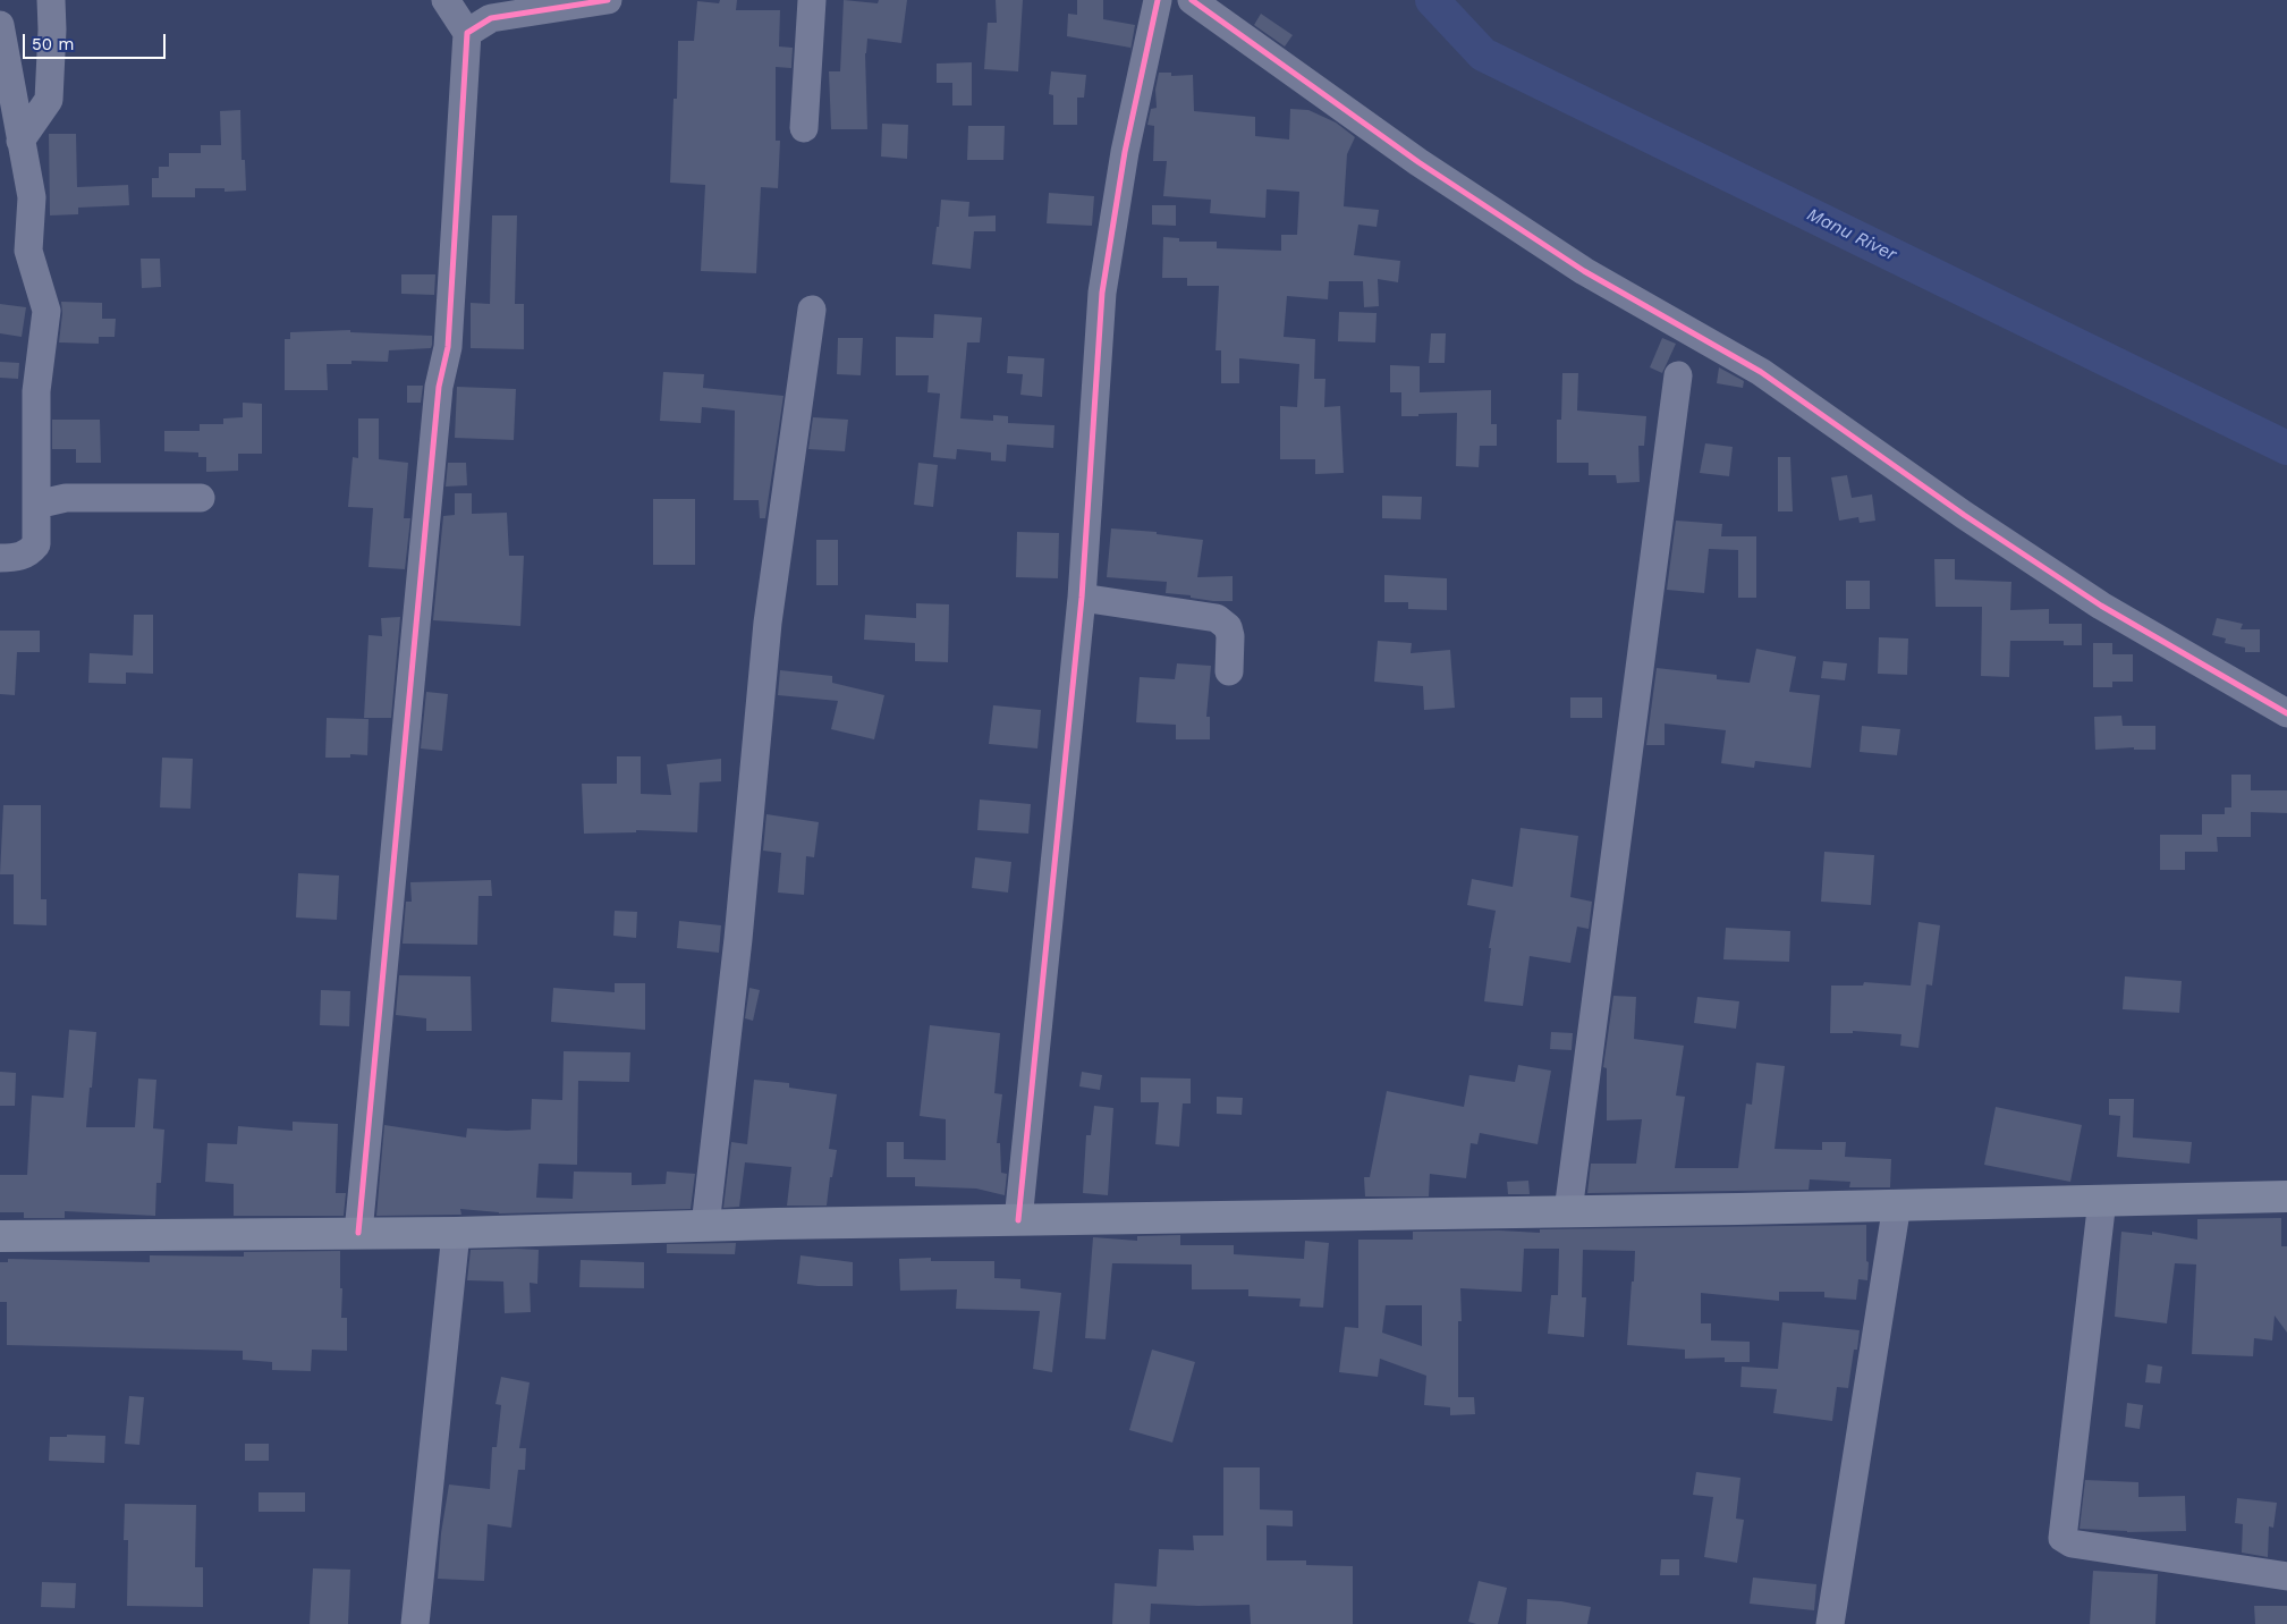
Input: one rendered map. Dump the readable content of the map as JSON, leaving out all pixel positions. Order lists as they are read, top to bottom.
{
  "water": ["Manu River"],
  "scale_bar": "50 m"
}
